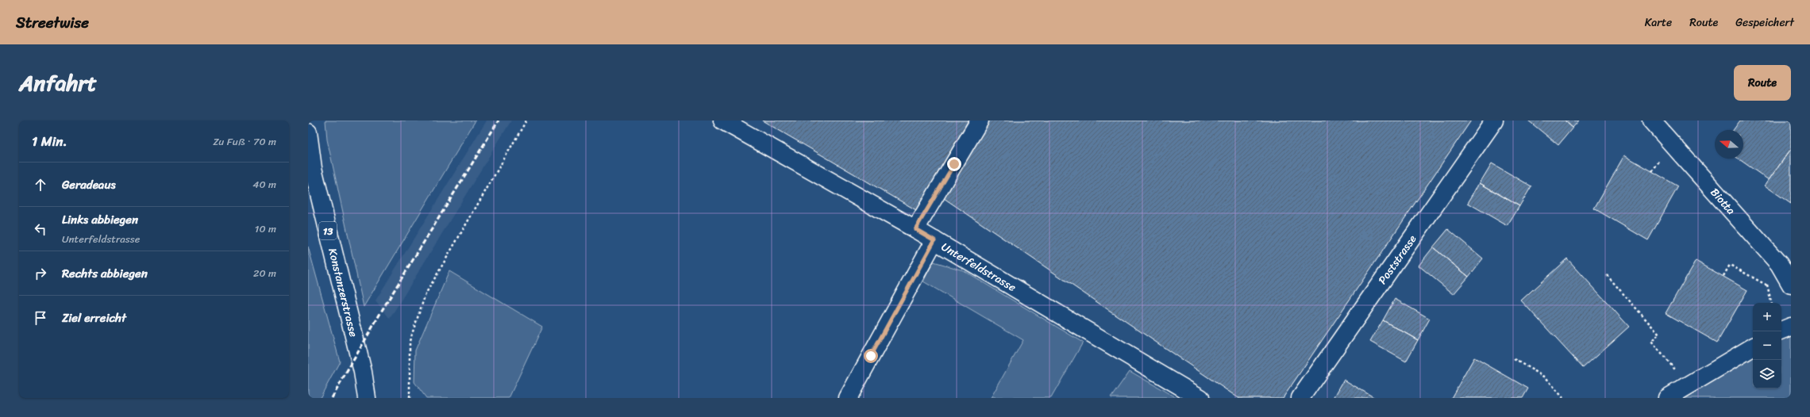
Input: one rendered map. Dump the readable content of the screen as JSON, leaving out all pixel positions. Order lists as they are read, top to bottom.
{
  "streets": {
    "street": [
      "Biotta",
      "13",
      "Poststrasse",
      "Unterfeldstrasse",
      "Konstanzerstrasse"
    ]
  },
  "north": "left",
  "page": {
    "header": "Streetwise",
    "nav": ["Karte", "Route", "Gespeichert"],
    "title": "Anfahrt",
    "buttons": "Route",
    "heading": ["1 Min.", "Zu Fuß · 70 m"],
    "list": [
      ["Geradeaus", "40 m"],
      ["Links abbiegen", "Unterfeldstrasse", "10 m"],
      ["Rechts abbiegen", "20 m"],
      "Ziel erreicht"
    ],
    "map_buttons": ["+", "−"]
  }
}
